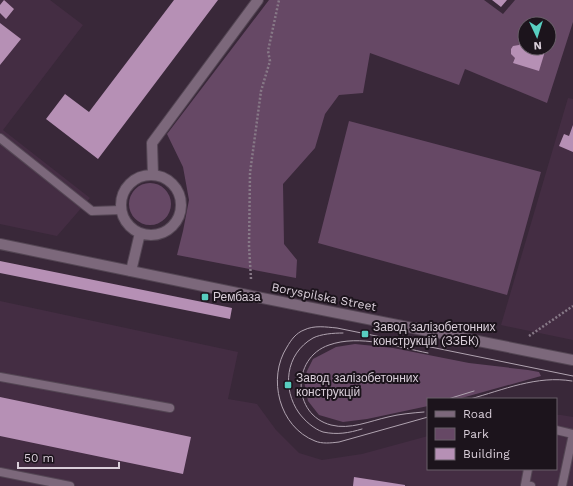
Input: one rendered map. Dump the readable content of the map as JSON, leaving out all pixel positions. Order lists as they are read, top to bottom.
{
  "streets": {
    "main road": ["Boryspilska Street"]
  },
  "places": {
    "transit": ["Рембаза", "Завод залізобетонних конструкцій (ЗЗБК)", "Завод залізобетонних конструкцій"]
  },
  "legend": ["Road", "Park", "Building"],
  "scale_bar": "50 m",
  "north": "bottom"
}
